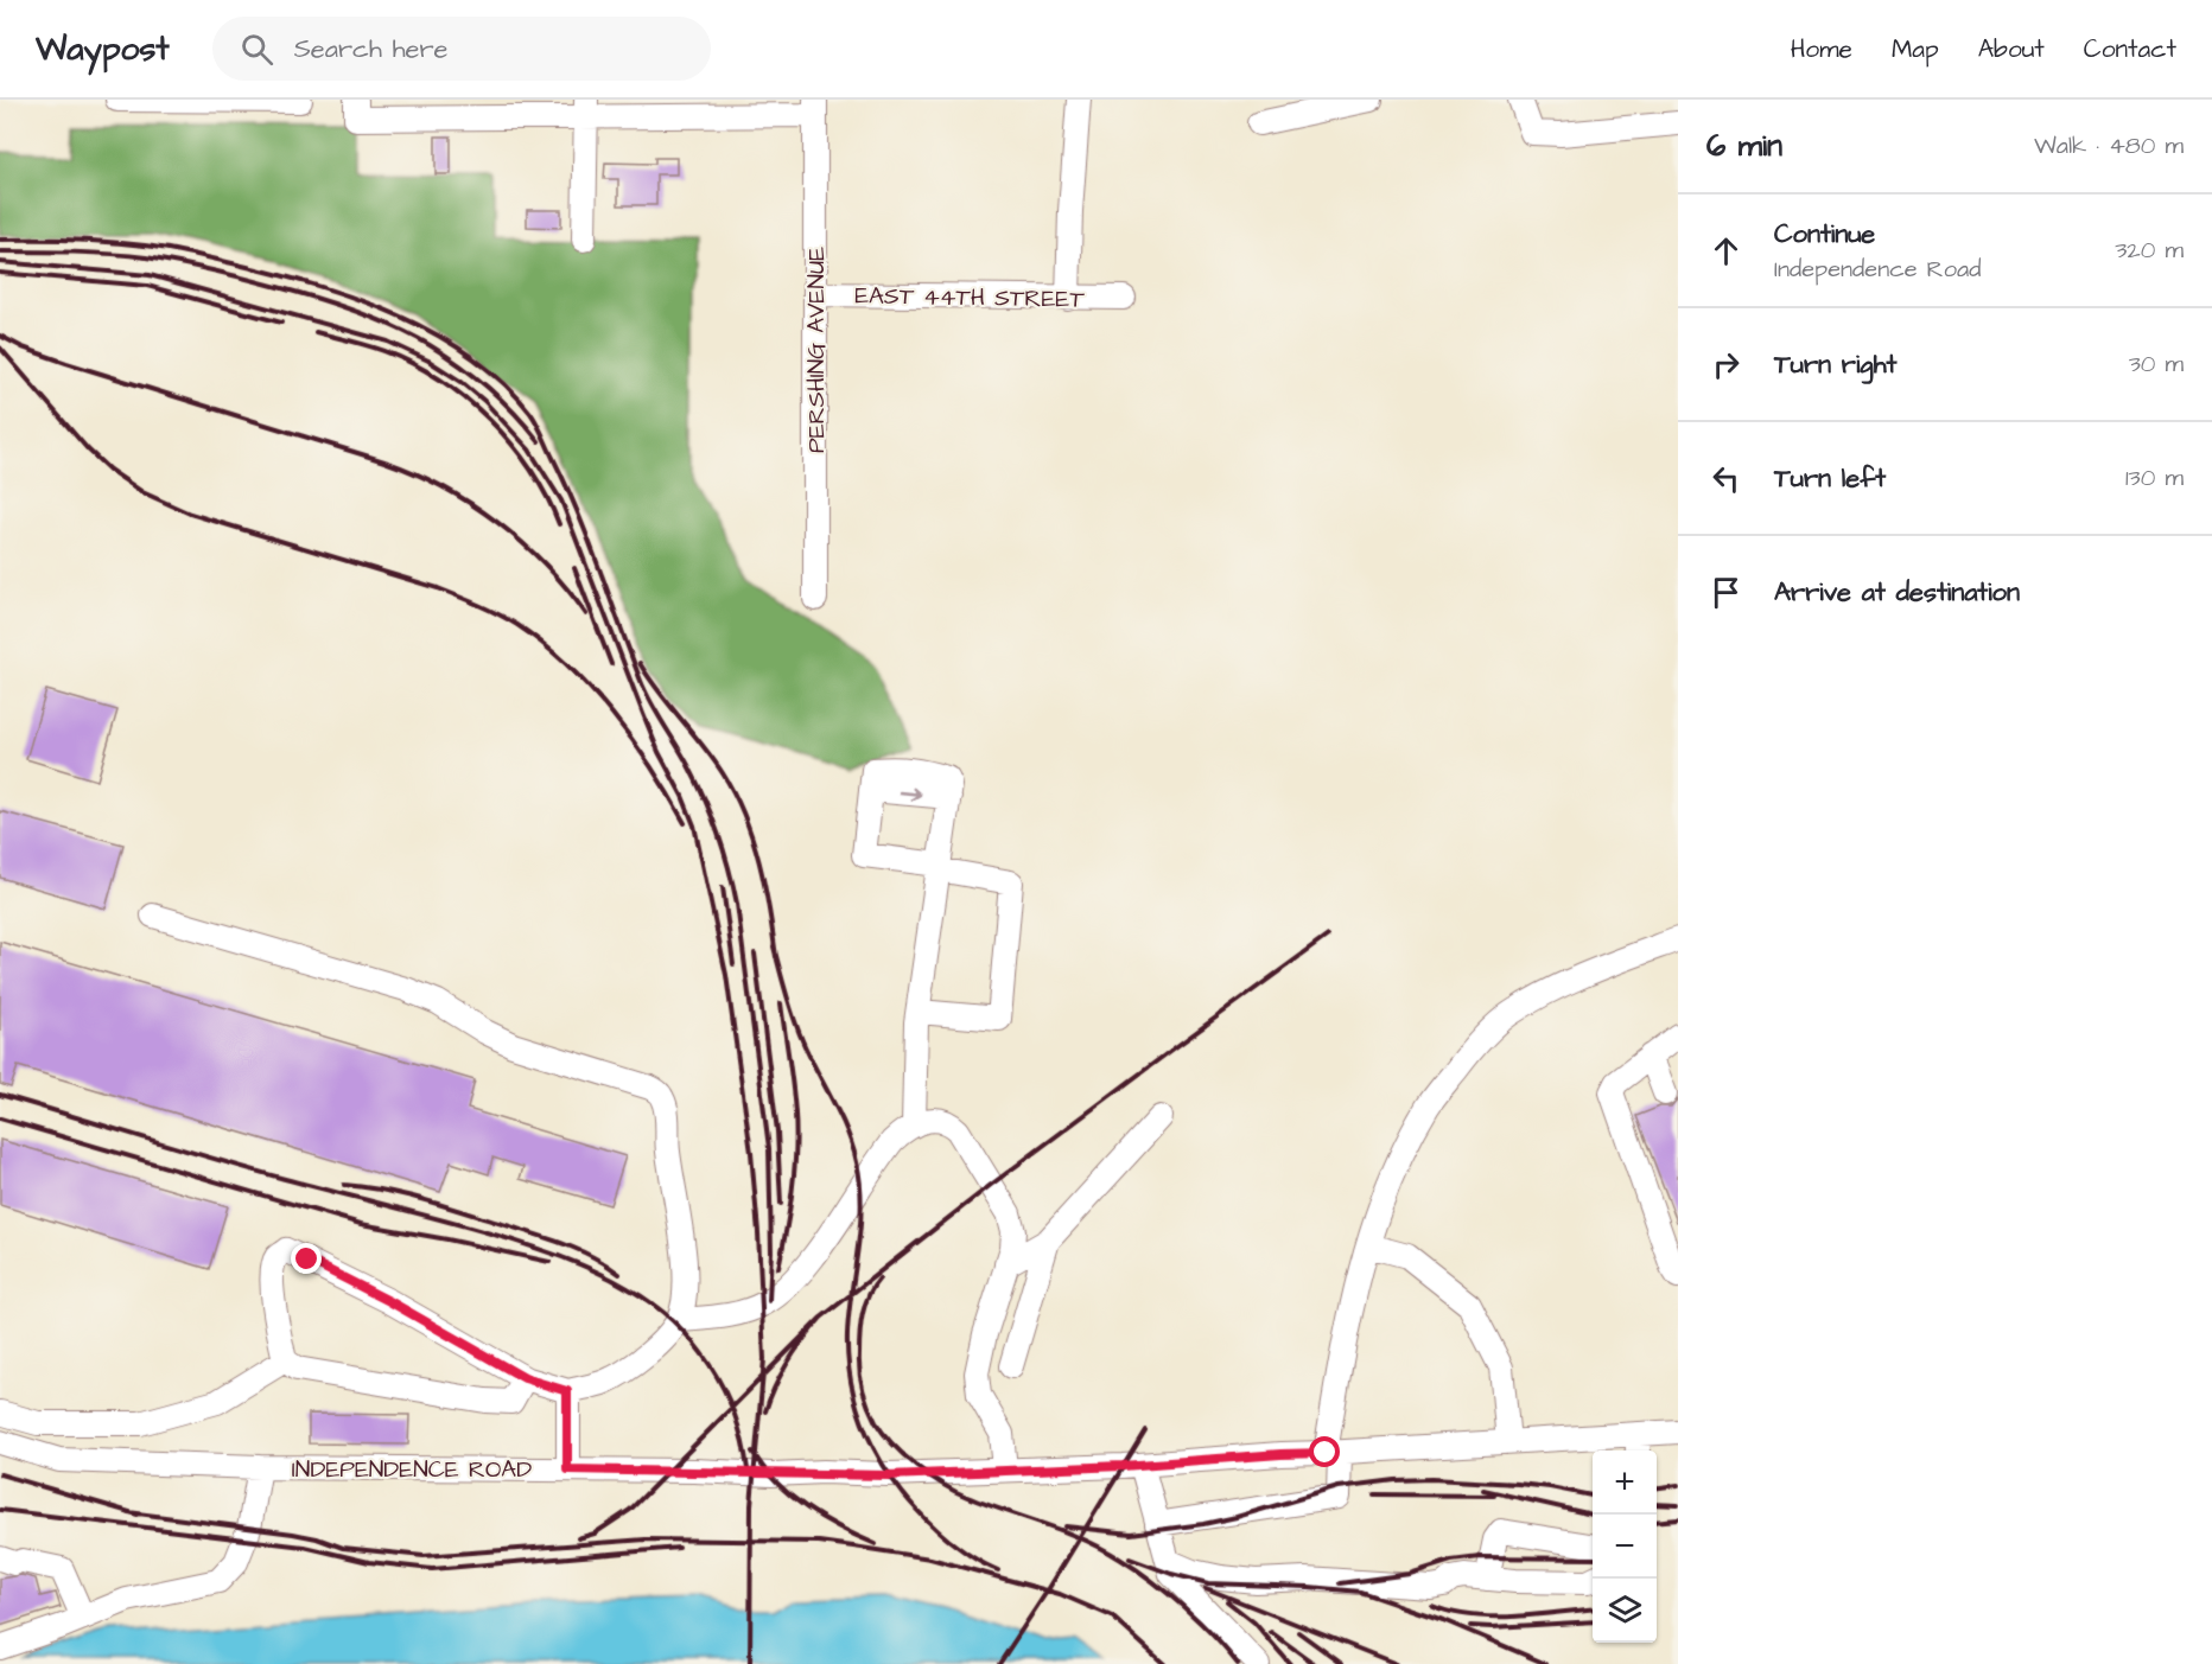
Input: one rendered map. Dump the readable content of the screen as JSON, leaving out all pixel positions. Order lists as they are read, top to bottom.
{
  "streets": {
    "street": ["EAST 44TH STREET", "PERSHING AVENUE", "INDEPENDENCE ROAD"]
  },
  "crossings": [
    ["EAST 44TH STREET", "PERSHING AVENUE"]
  ],
  "page": {
    "header": "Waypost",
    "search": "Search here",
    "nav": [
      "Home",
      "Map",
      "About",
      "Contact"
    ],
    "heading": ["6 min", "Walk · 480 m"],
    "list": [
      ["Continue", "Independence Road", "320 m"],
      ["Turn right", "30 m"],
      ["Turn left", "130 m"],
      "Arrive at destination"
    ],
    "map_buttons": ["+", "−"]
  }
}
